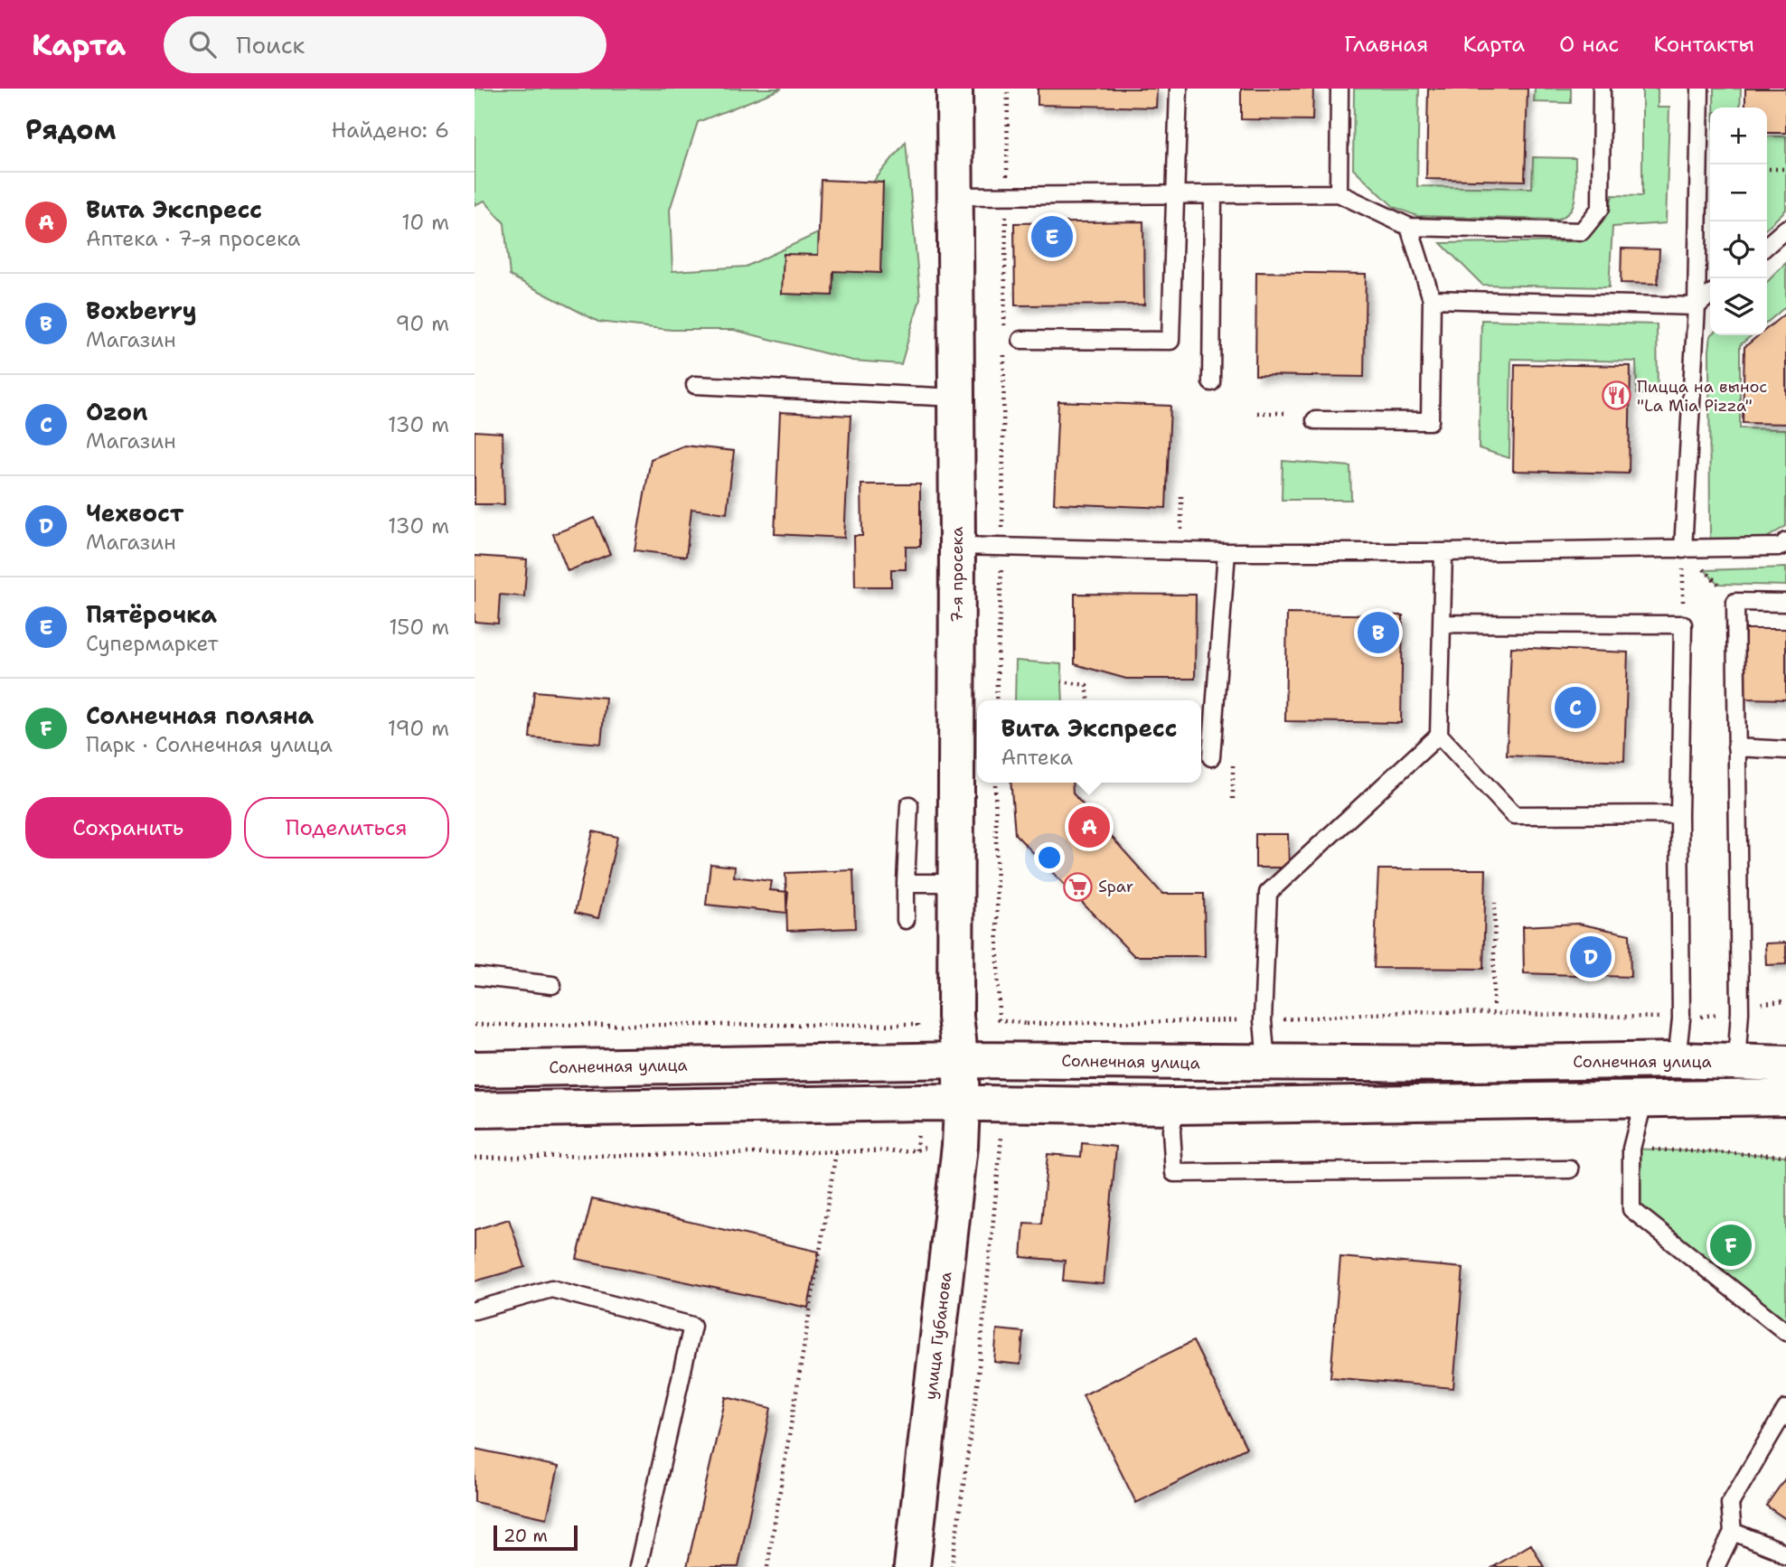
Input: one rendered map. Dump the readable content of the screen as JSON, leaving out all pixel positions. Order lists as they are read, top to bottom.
{
  "streets": {
    "main road": ["7-я просека", "Солнечная улица", "улица Губанова"]
  },
  "crossings": [
    ["7-я просека", "Солнечная улица"],
    ["7-я просека", "улица Губанова"],
    ["Солнечная улица", "улица Губанова"]
  ],
  "places": {
    "restaurant": ["Пицца на вынос \"La Mia Pizza\""],
    "supermarket": ["Spar"]
  },
  "scale_bar": "20 m",
  "page": {
    "header": "Карта",
    "search": "Поиск",
    "nav": [
      "Главная",
      "Карта",
      "О нас",
      "Контакты"
    ],
    "heading": ["Рядом", "Найдено: 6"],
    "map_buttons": ["+", "−"],
    "list": [
      {
        "mark": "A",
        "name": "Вита Экспресс",
        "note": "Аптека · 7-я просека",
        "value": "10 m"
      },
      {
        "mark": "B",
        "name": "Boxberry",
        "note": "Магазин",
        "value": "90 m"
      },
      {
        "mark": "C",
        "name": "Ozon",
        "note": "Магазин",
        "value": "130 m"
      },
      {
        "mark": "D",
        "name": "Чехвост",
        "note": "Магазин",
        "value": "130 m"
      },
      {
        "mark": "E",
        "name": "Пятёрочка",
        "note": "Супермаркет",
        "value": "150 m"
      },
      {
        "mark": "F",
        "name": "Солнечная поляна",
        "note": "Парк · Солнечная улица",
        "value": "190 m"
      }
    ],
    "pins": [
      "E",
      "B",
      "C",
      "A",
      "D",
      "F"
    ],
    "popup": ["Вита Экспресс", "Аптека"],
    "buttons": ["Сохранить", "Поделиться"],
    "scale": "20 m"
  }
}
